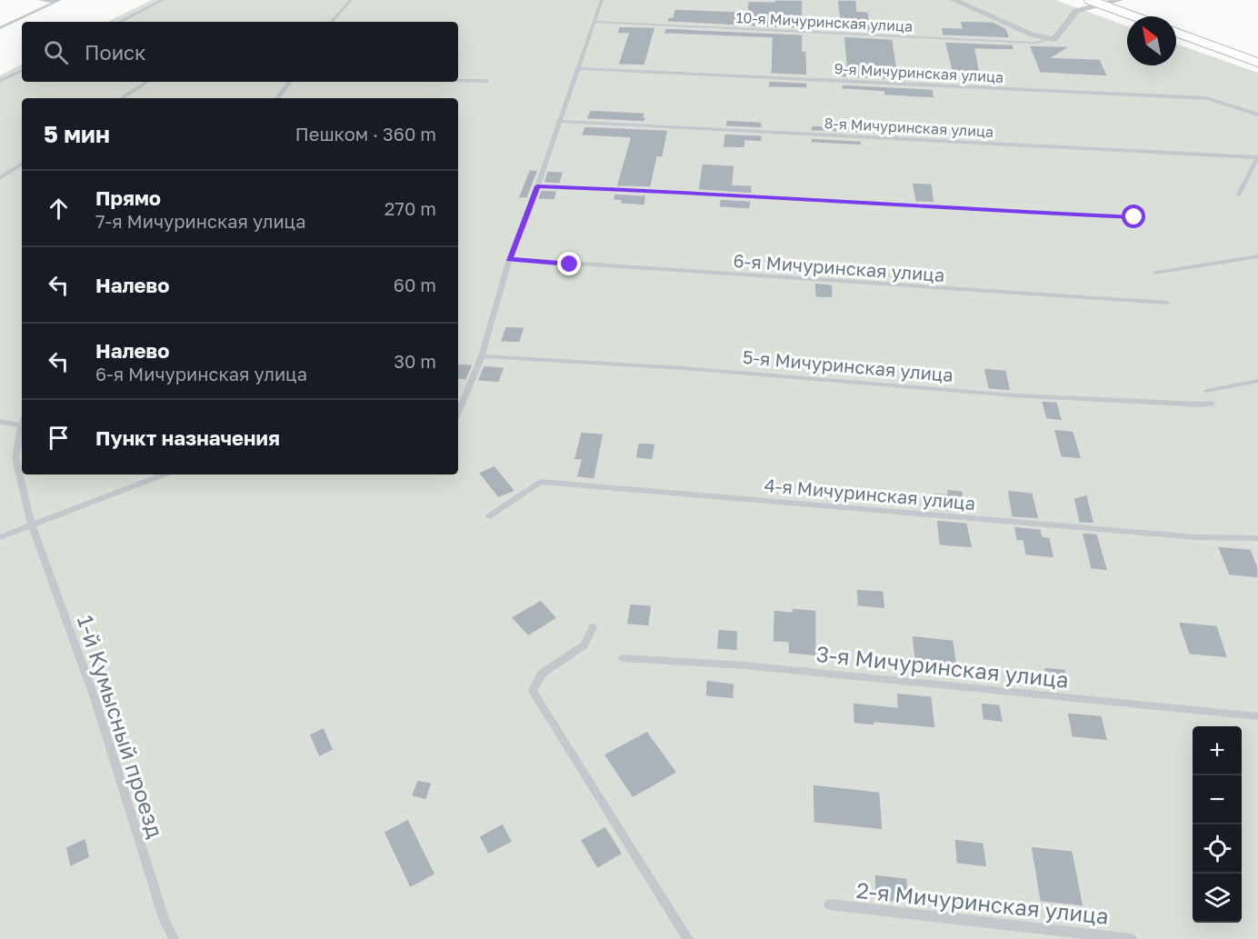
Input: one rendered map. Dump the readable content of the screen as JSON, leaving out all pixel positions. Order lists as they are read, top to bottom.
{
  "streets": {
    "lane": [
      "10-я Мичуринская улица",
      "9-я Мичуринская улица",
      "8-я Мичуринская улица",
      "6-я Мичуринская улица",
      "5-я Мичуринская улица",
      "4-я Мичуринская улица",
      "3-я Мичуринская улица",
      "1-й Кумысный проезд",
      "2-я Мичуринская улица"
    ]
  },
  "north": "top left",
  "page": {
    "search": "Поиск",
    "heading": ["5 мин", "Пешком · 360 m"],
    "list": [
      ["Прямо", "7-я Мичуринская улица", "270 m"],
      ["Налево", "60 m"],
      ["Налево", "6-я Мичуринская улица", "30 m"],
      "Пункт назначения"
    ],
    "map_buttons": ["+", "−"]
  }
}
